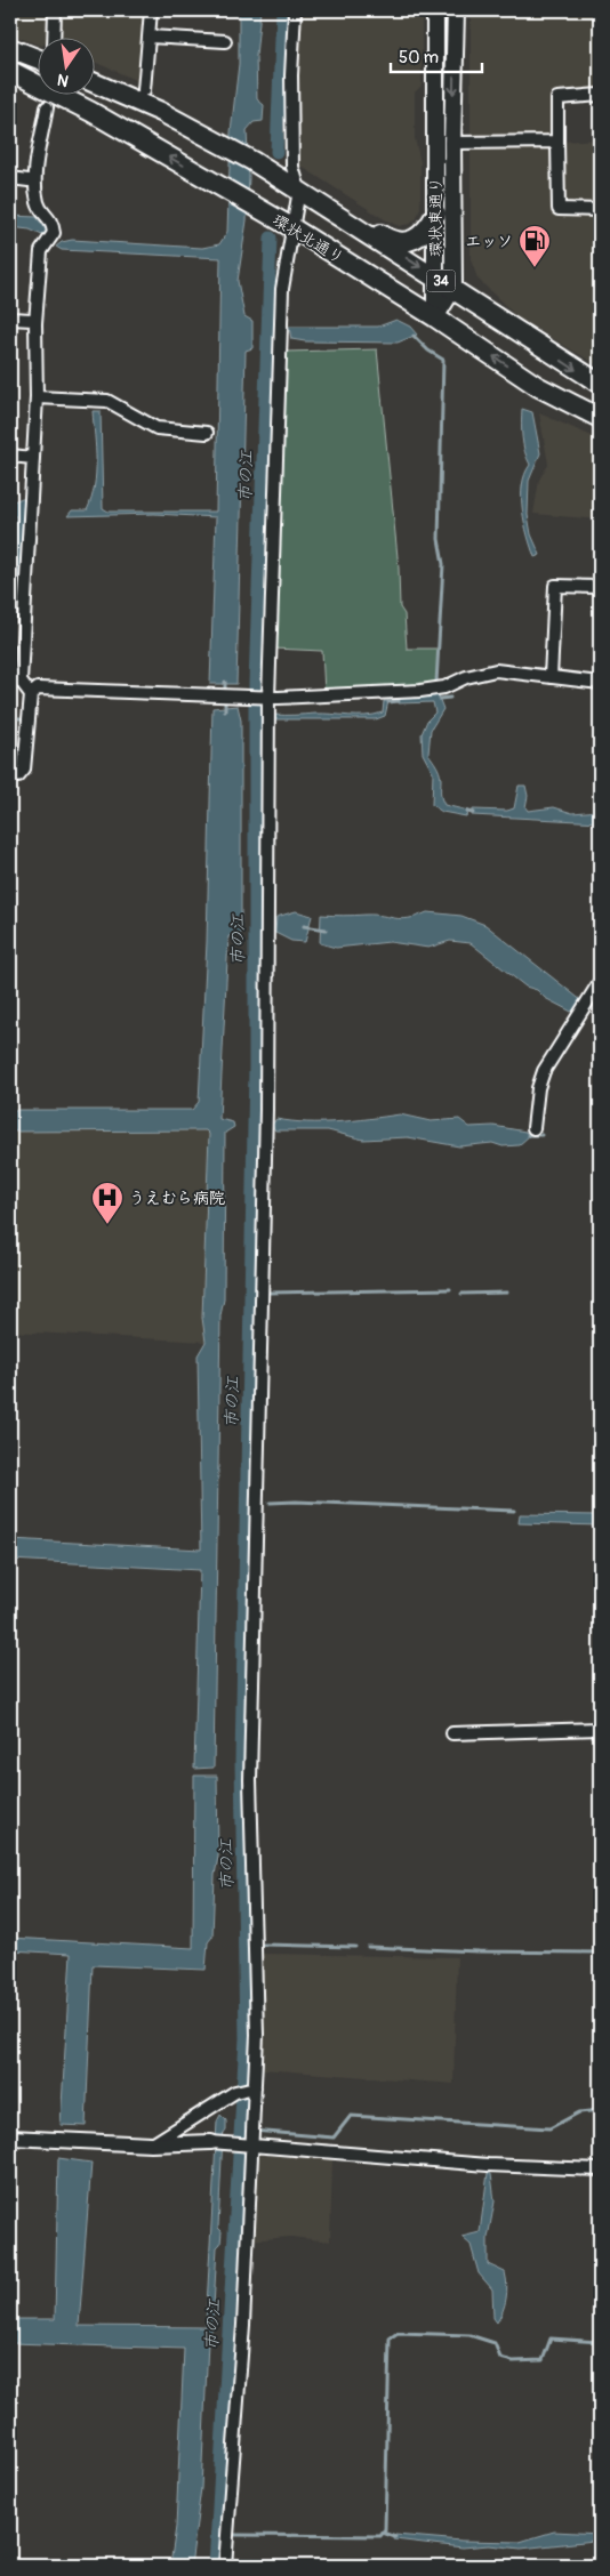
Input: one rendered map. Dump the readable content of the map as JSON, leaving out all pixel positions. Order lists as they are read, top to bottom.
{
  "streets": {
    "highway": ["環状北通り", "34"],
    "main road": ["環状東通り"]
  },
  "crossings": [
    ["環状東通り", "環状北通り"],
    ["環状東通り", "34"]
  ],
  "water": ["市の江"],
  "places": {
    "fuel station": ["エッソ"],
    "hospital": ["うえむら病院"]
  },
  "scale_bar": "50 m",
  "north": "bottom"
}
